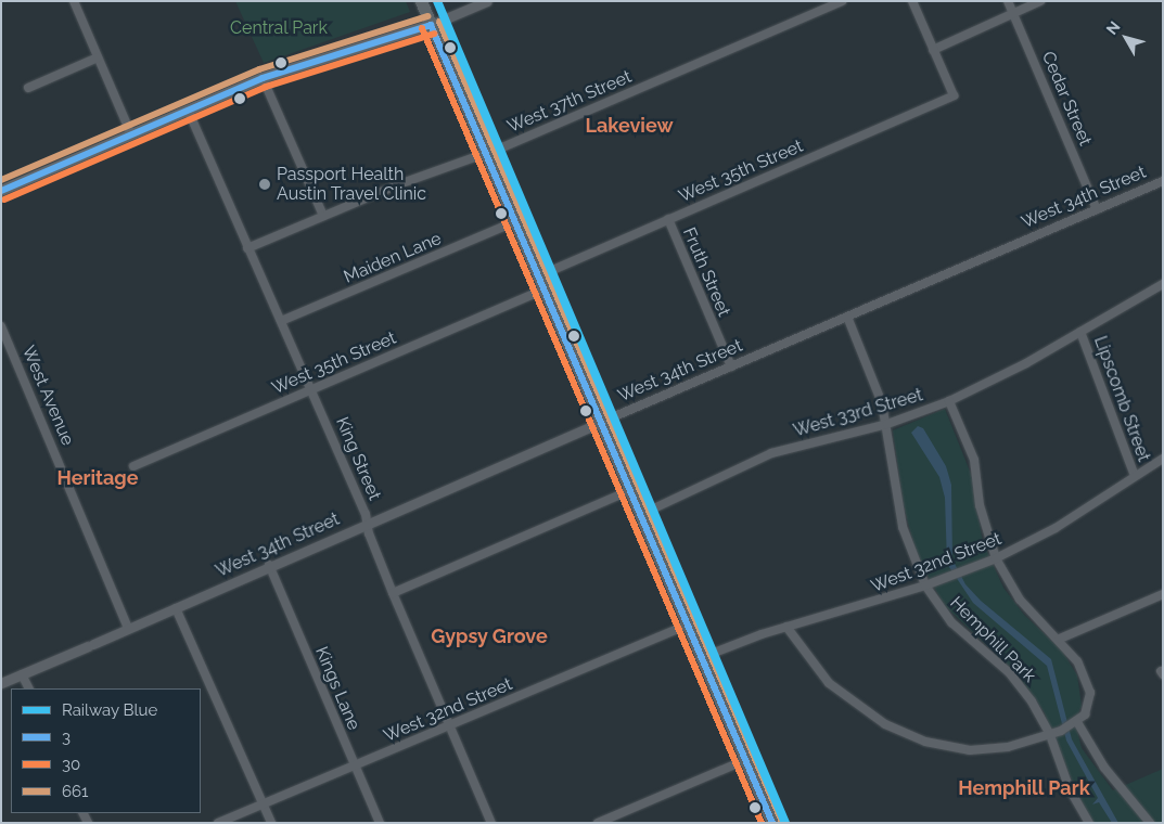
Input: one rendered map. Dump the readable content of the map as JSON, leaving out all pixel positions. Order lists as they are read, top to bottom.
{
  "streets": {
    "street": [
      "Cedar Street",
      "West 37th Street",
      "West 35th Street",
      "West 34th Street",
      "Maiden Lane",
      "Fruth Street",
      "West Avenue",
      "Lipscomb Street",
      "West 33rd Street",
      "King Street",
      "West 32nd Street",
      "Hemphill Park",
      "Kings Lane"
    ]
  },
  "crossings": [
    ["Cedar Street", "West 34th Street"],
    ["West 37th Street", "King Street"],
    ["West 35th Street", "Fruth Street"],
    ["West 35th Street", "King Street"],
    ["West 34th Street", "Fruth Street"],
    ["West 34th Street", "West Avenue"],
    ["West 34th Street", "King Street"],
    ["West 34th Street", "Hemphill Park"],
    ["West 34th Street", "Kings Lane"],
    ["Maiden Lane", "King Street"],
    ["Lipscomb Street", "West 33rd Street"],
    ["Lipscomb Street", "West 32nd Street"],
    ["West 33rd Street", "Hemphill Park"],
    ["King Street", "West 32nd Street"],
    ["West 32nd Street", "Hemphill Park"],
    ["West 32nd Street", "Kings Lane"]
  ],
  "districts": [
    "Lakeview",
    "Heritage",
    "Gypsy Grove",
    "Hemphill Park"
  ],
  "parks": ["Central Park"],
  "places": ["Passport Health Austin Travel Clinic"],
  "lines": [
    "rail line Blue",
    "transit line 661",
    "transit line 3",
    "transit line 30"
  ],
  "legend": [
    "Railway Blue",
    "3",
    "30",
    "661"
  ],
  "north": "top left"
}
